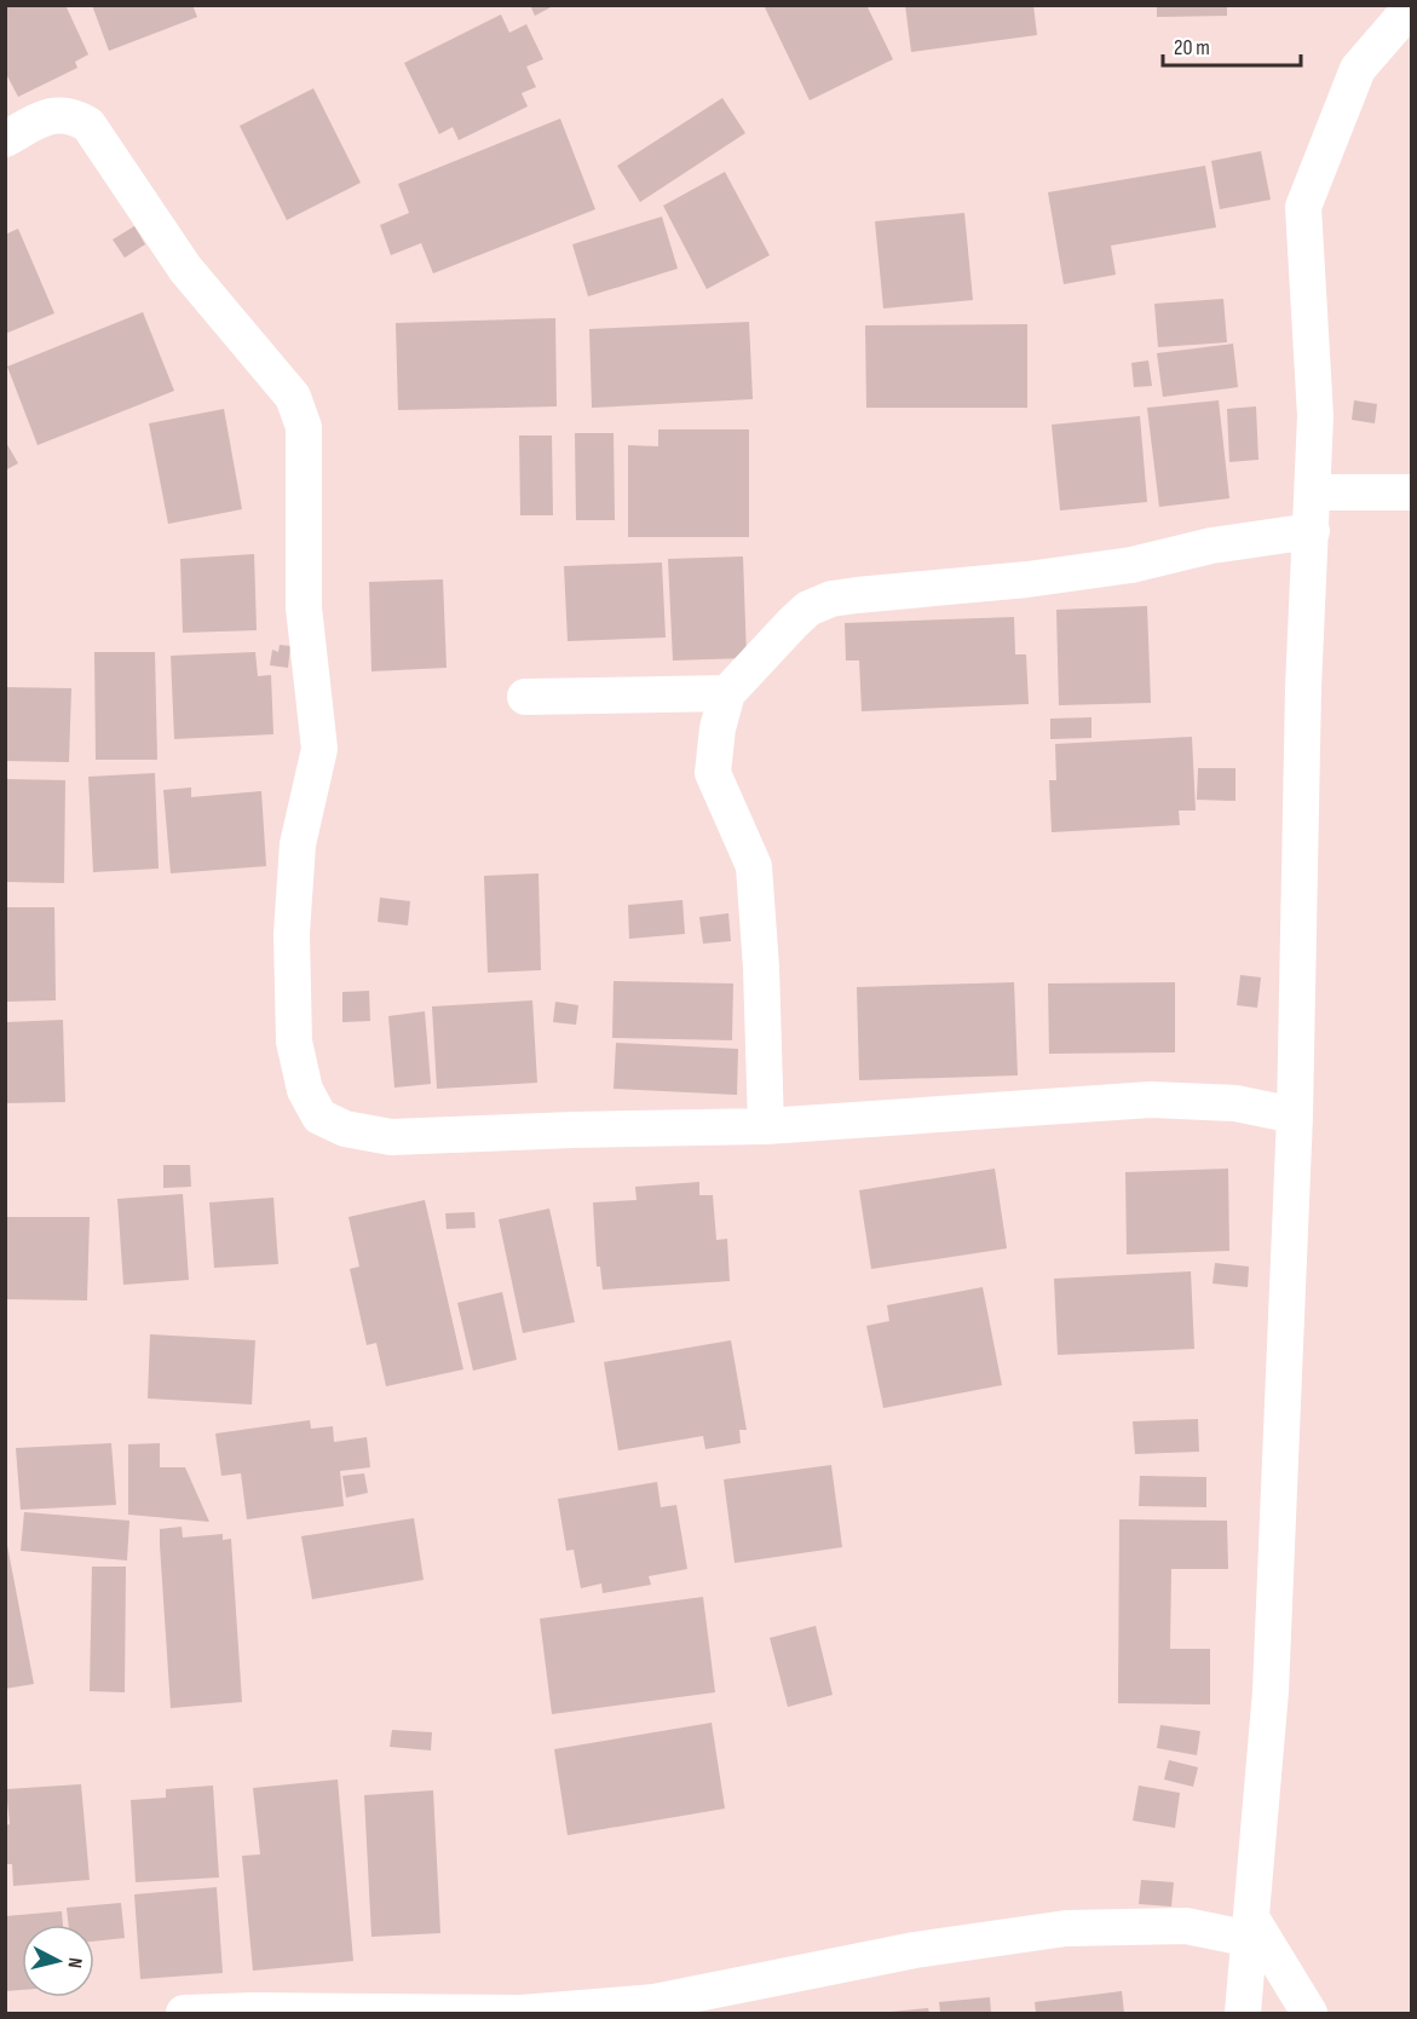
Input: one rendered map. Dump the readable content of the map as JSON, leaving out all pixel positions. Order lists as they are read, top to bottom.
{
  "scale_bar": "20 m",
  "north": "right"
}
